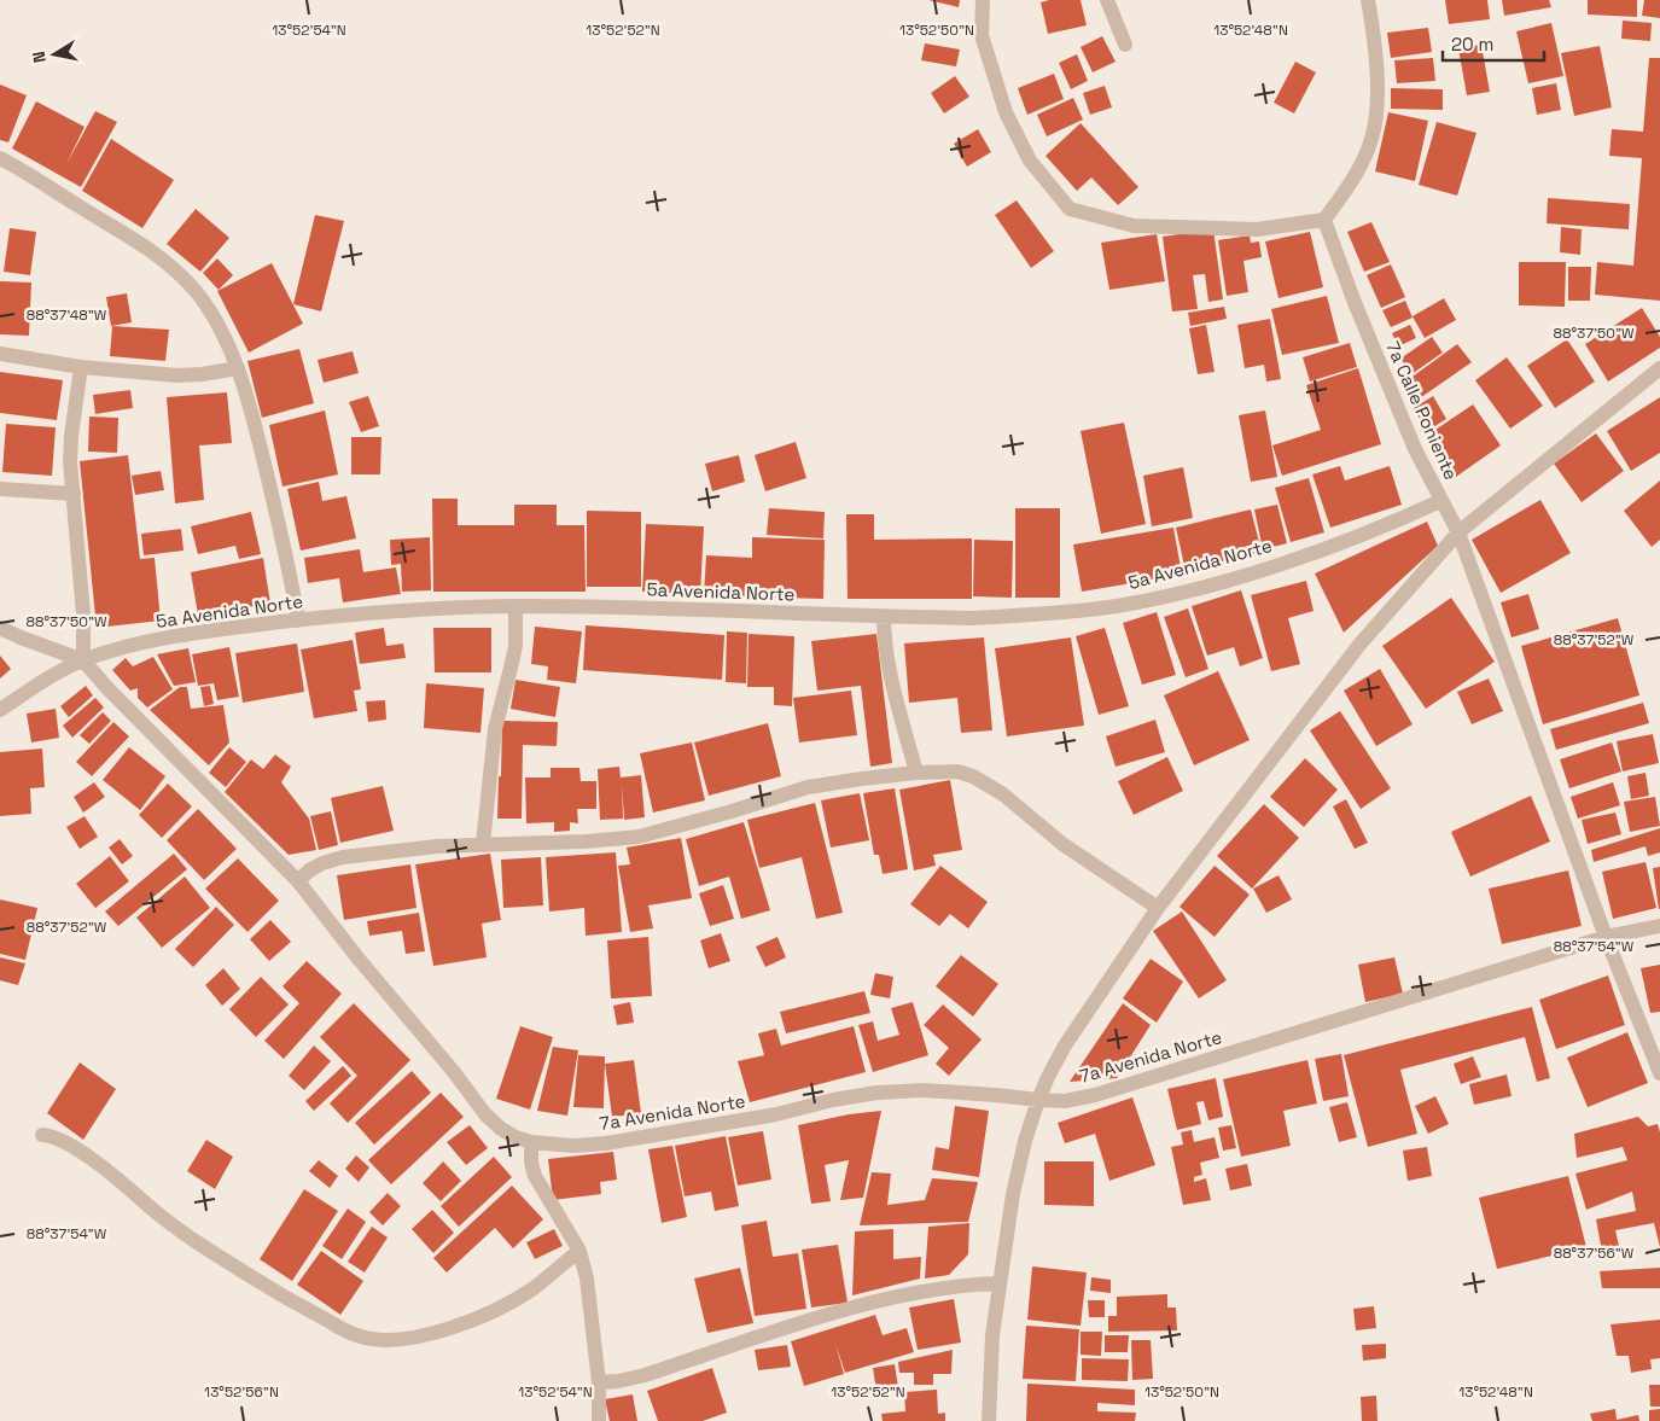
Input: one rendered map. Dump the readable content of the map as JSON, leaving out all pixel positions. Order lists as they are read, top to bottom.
{
  "streets": {
    "street": ["7a Calle Poniente", "5a Avenida Norte", "7a Avenida Norte"]
  },
  "crossings": [
    ["7a Calle Poniente", "5a Avenida Norte"],
    ["7a Calle Poniente", "7a Avenida Norte"]
  ],
  "scale_bar": "20 m",
  "north": "left",
  "coordinates": [
    "13°52'54\"N",
    "13°52'52\"N",
    "13°52'50\"N",
    "13°52'48\"N",
    "88°37'48\"W",
    "88°37'50\"W",
    "88°37'52\"W",
    "88°37'54\"W",
    "88°37'56\"W",
    "13°52'56\"N"
  ]
}
